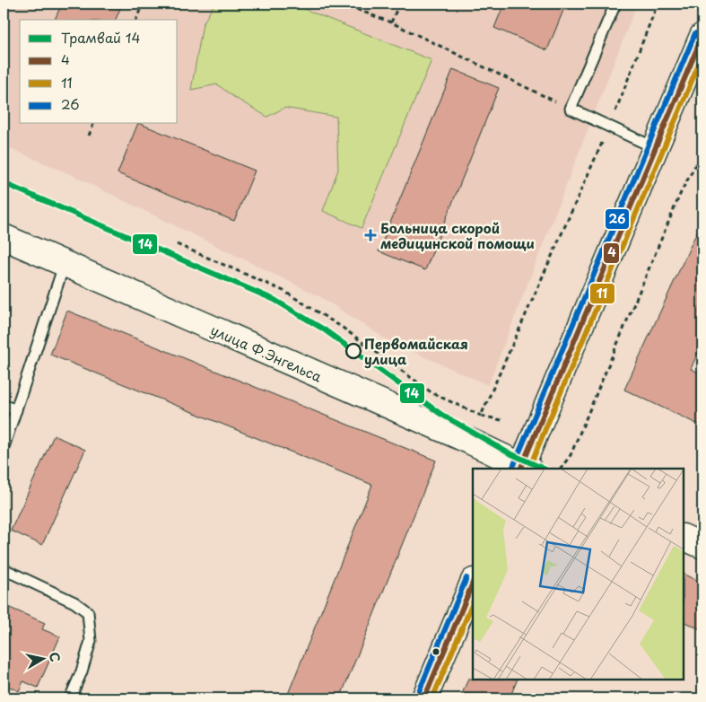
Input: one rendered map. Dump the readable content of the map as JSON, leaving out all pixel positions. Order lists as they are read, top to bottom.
{
  "streets": {
    "main road": ["улица Ф.Энгельса"]
  },
  "places": {
    "health": ["Больница скорой медицинской помощи"],
    "other": ["Первомайская улица"]
  },
  "lines": [
    "transit line 26",
    "transit line 4",
    "transit line 11",
    "tram line 14"
  ],
  "legend": [
    "Трамвай 14",
    "4",
    "11",
    "26"
  ],
  "north": "right"
}
